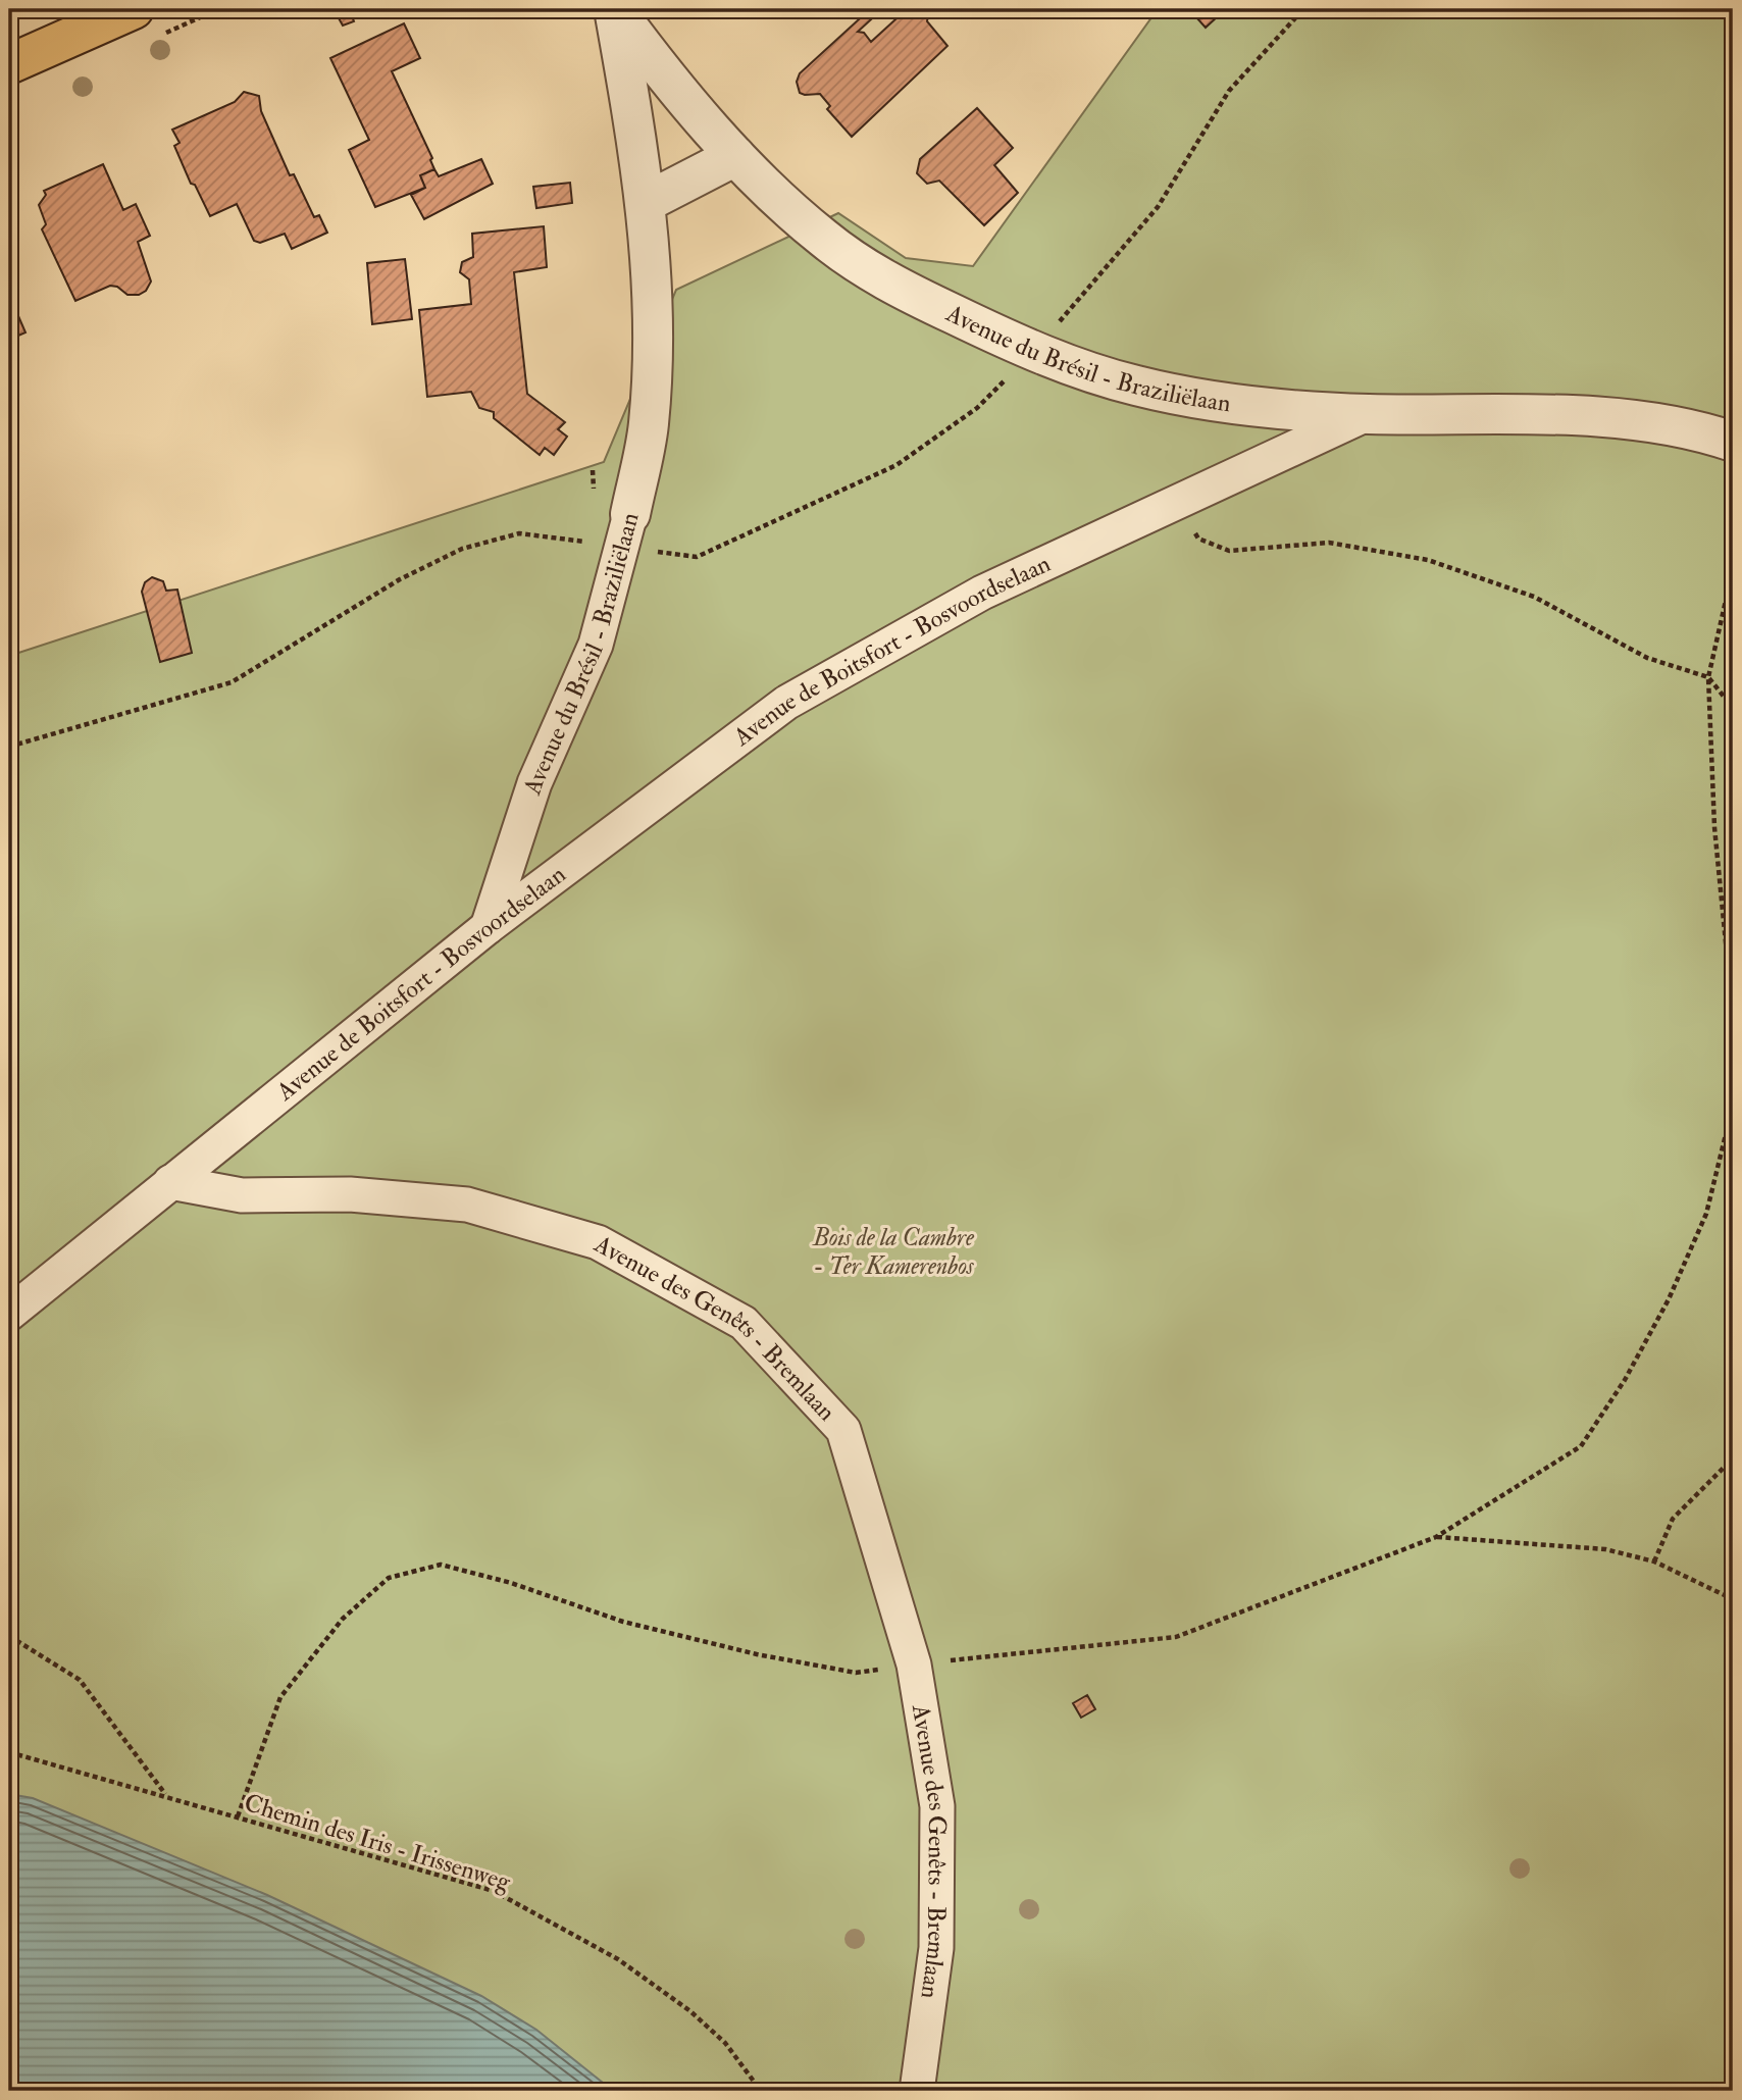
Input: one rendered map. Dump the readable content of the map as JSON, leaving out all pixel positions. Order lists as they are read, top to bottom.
{
  "streets": {
    "street": ["Avenue du Brésil - Braziliëlaan", "Avenue de Boitsfort - Bosvoordselaan", "Avenue des Genêts - Bremlaan"],
    "path": ["Chemin des Iris - Irissenweg"]
  },
  "crossings": [
    ["Avenue du Brésil - Braziliëlaan", "Avenue de Boitsfort - Bosvoordselaan"],
    ["Avenue de Boitsfort - Bosvoordselaan", "Avenue des Genêts - Bremlaan"]
  ],
  "parks": ["Bois de la Cambre - Ter Kamerenbos"]
}
